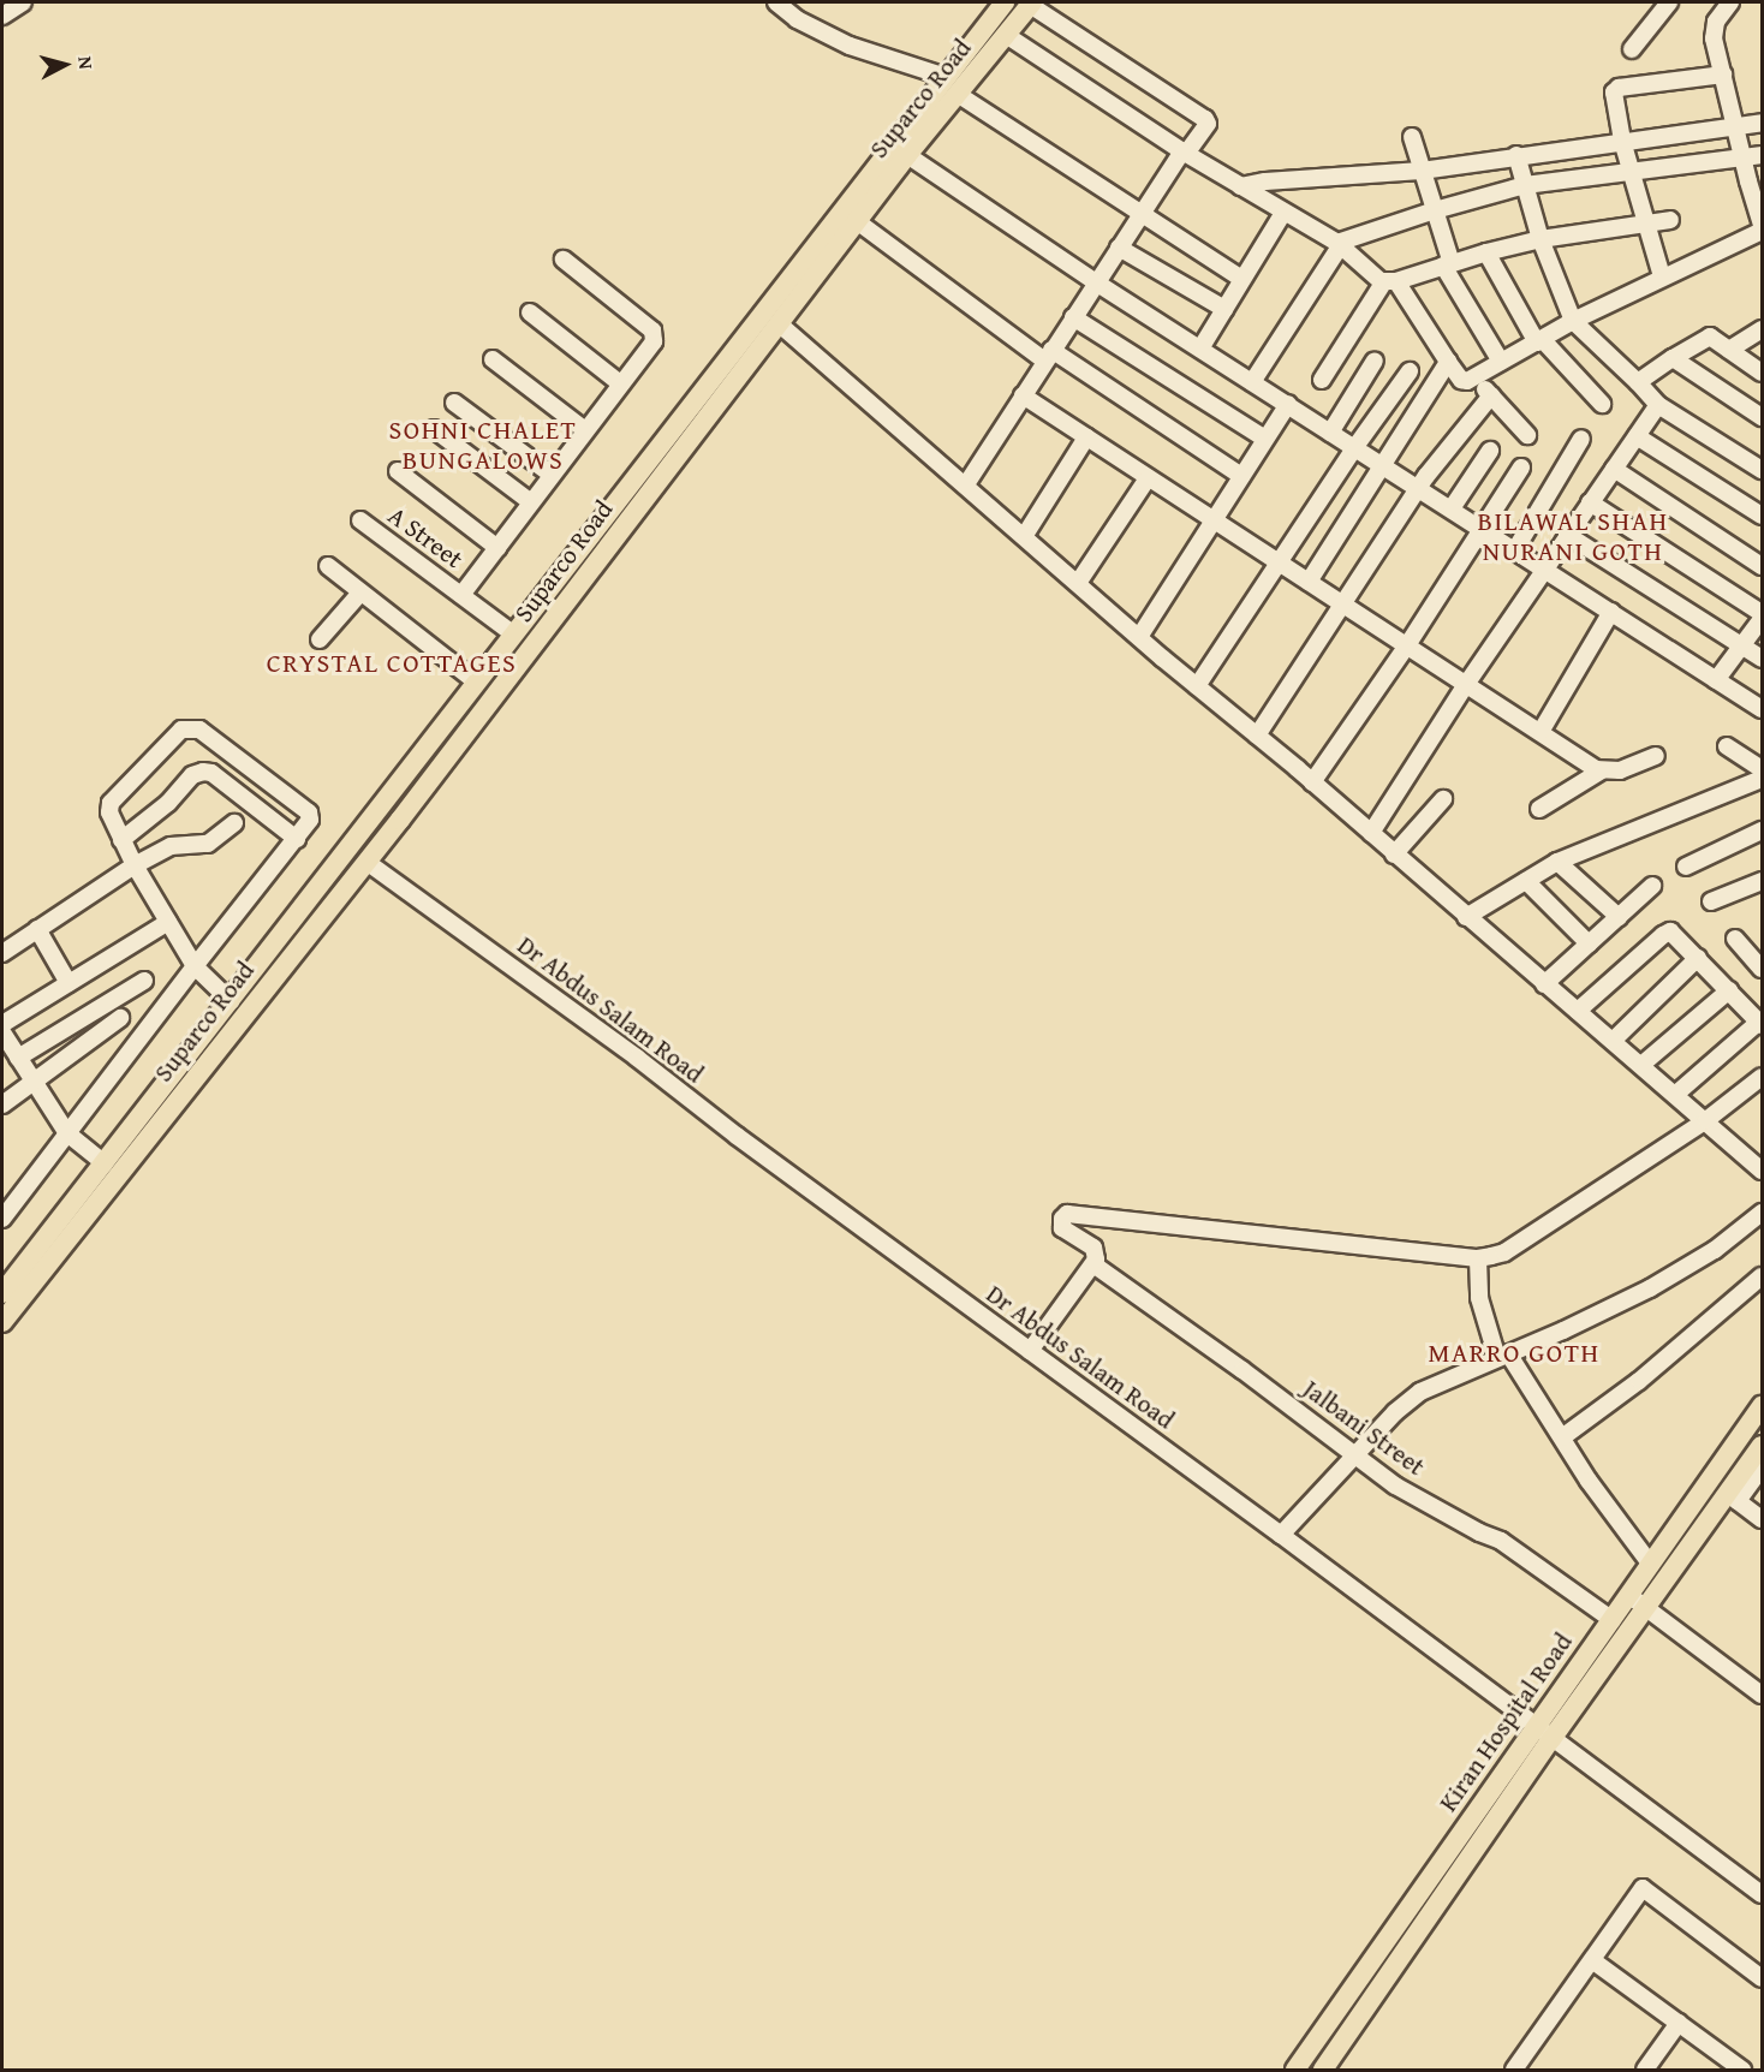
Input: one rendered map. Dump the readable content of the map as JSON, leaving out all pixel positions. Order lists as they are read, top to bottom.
{
  "streets": {
    "main road": ["Suparco Road", "Kiran Hospital Road"],
    "street": ["A Street", "Dr Abdus Salam Road", "Jalbani Street"]
  },
  "crossings": [
    ["Suparco Road", "A Street"],
    ["Suparco Road", "Dr Abdus Salam Road"],
    ["Dr Abdus Salam Road", "Kiran Hospital Road"],
    ["Jalbani Street", "Kiran Hospital Road"]
  ],
  "districts": [
    "SOHNI CHALET BUNGALOWS",
    "BILAWAL SHAH NURANI GOTH",
    "CRYSTAL COTTAGES",
    "MARRO GOTH"
  ],
  "north": "right"
}
